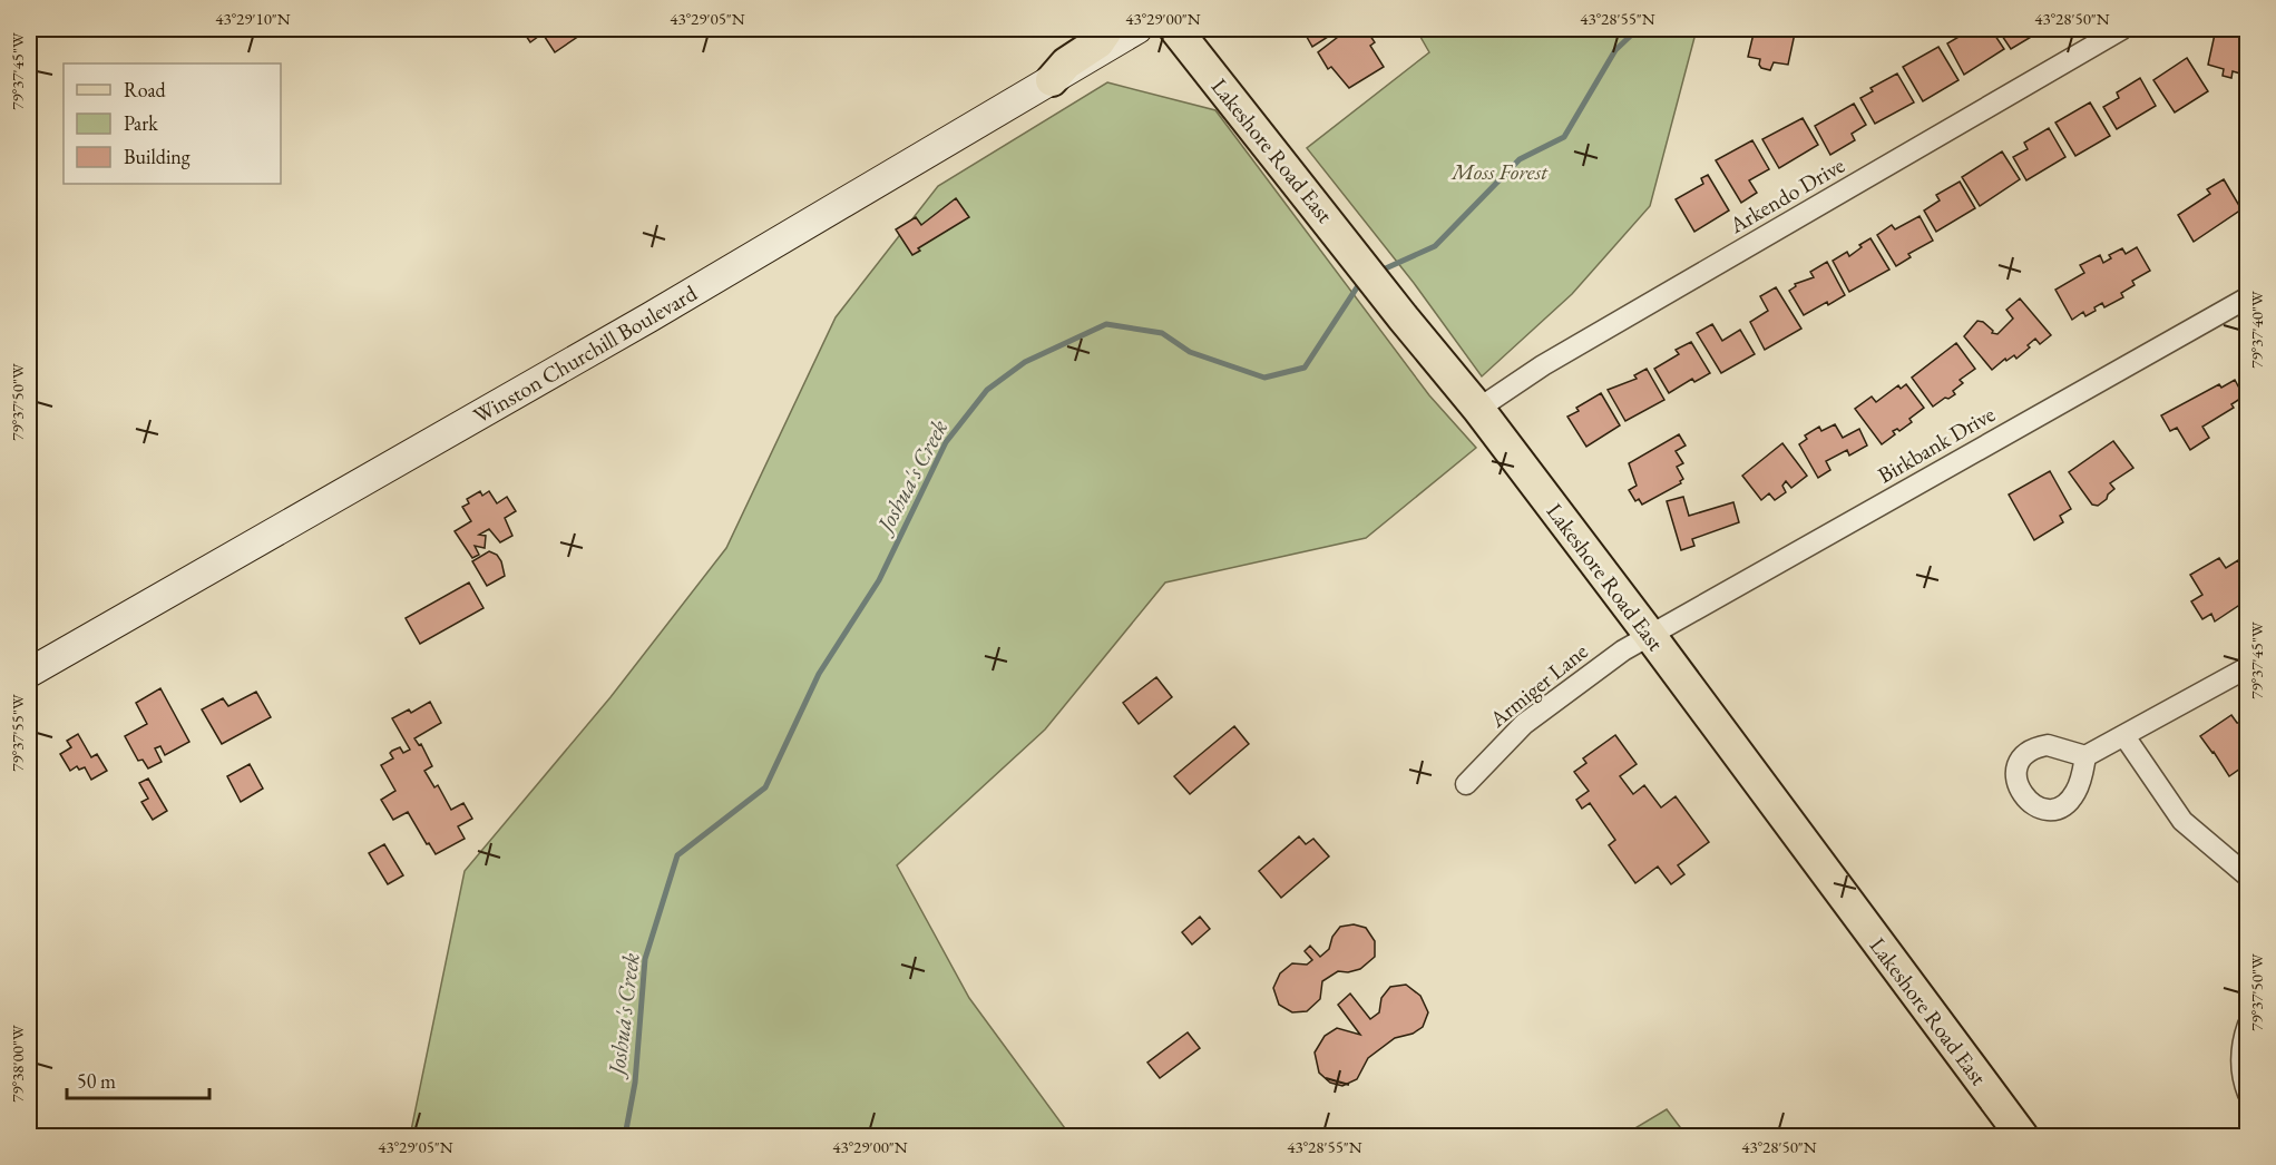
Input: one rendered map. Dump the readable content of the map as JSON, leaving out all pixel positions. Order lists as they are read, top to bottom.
{
  "streets": {
    "main road": ["Lakeshore Road East", "Winston Churchill Boulevard"],
    "street": ["Arkendo Drive", "Birkbank Drive", "Armiger Lane"]
  },
  "crossings": [
    ["Lakeshore Road East", "Arkendo Drive"],
    ["Lakeshore Road East", "Birkbank Drive"],
    ["Lakeshore Road East", "Armiger Lane"],
    ["Birkbank Drive", "Armiger Lane"]
  ],
  "water": ["Joshua's Creek"],
  "parks": ["Moss Forest"],
  "legend": ["Road", "Park", "Building"],
  "scale_bar": "50 m",
  "coordinates": [
    "43°29'10\"N",
    "43°29'05\"N",
    "43°29'00\"N",
    "43°28'55\"N",
    "43°28'50\"N",
    "79°37'45\"W",
    "79°37'40\"W",
    "79°37'50\"W",
    "79°37'55\"W",
    "79°38'00\"W"
  ]
}
